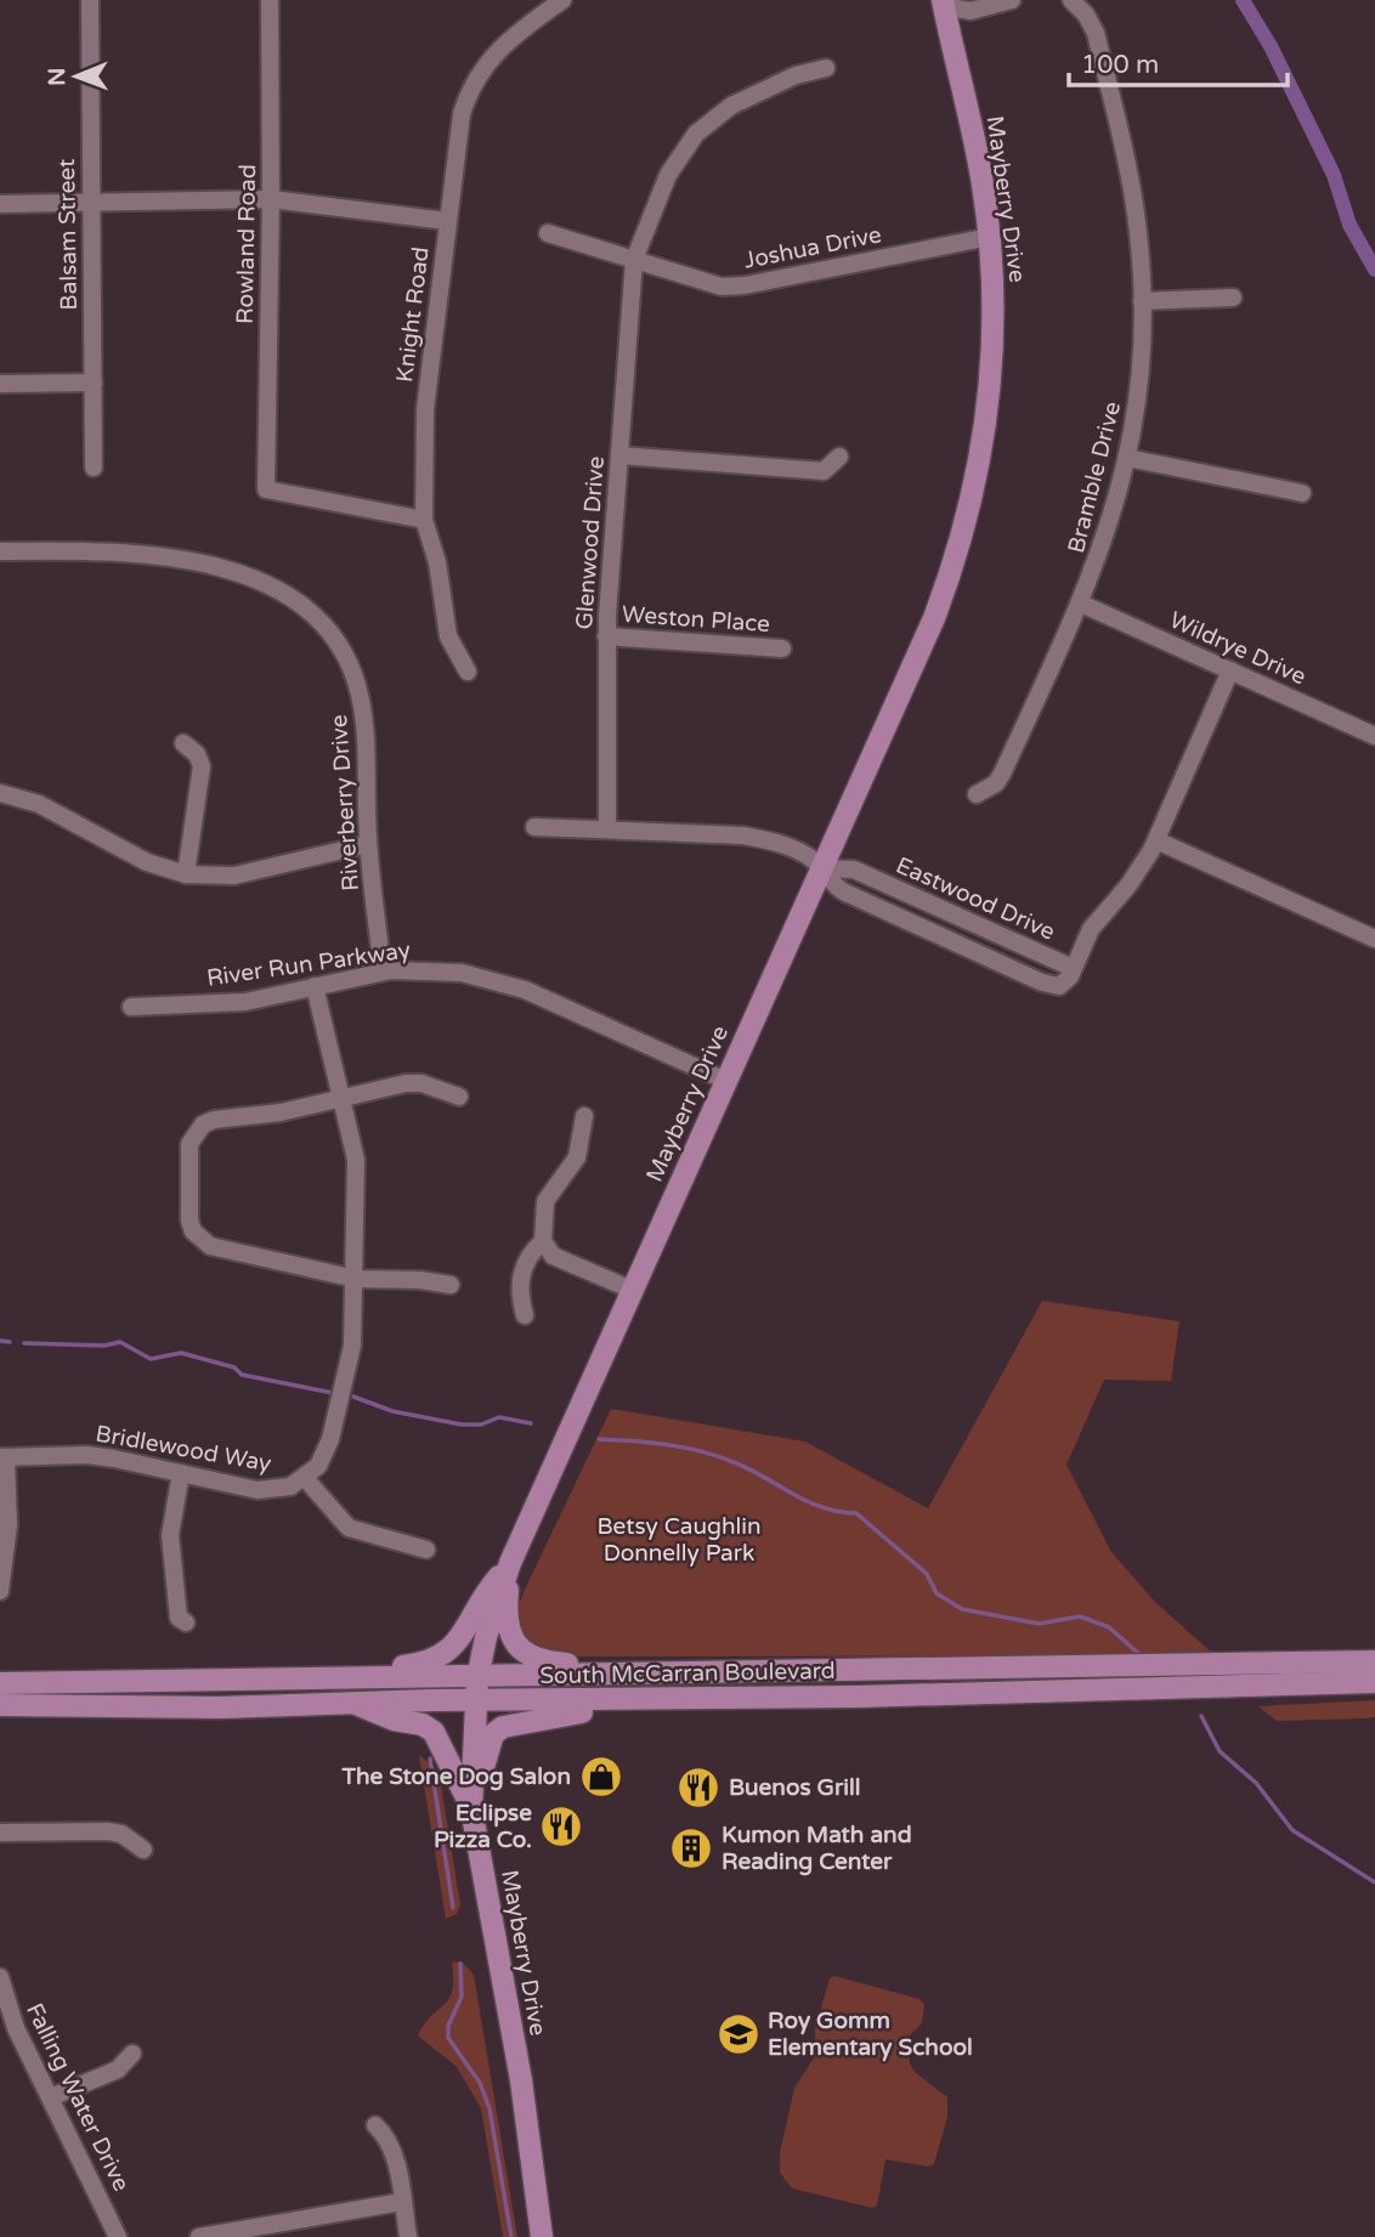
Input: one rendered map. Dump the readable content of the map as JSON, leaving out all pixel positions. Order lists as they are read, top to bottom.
{
  "streets": {
    "main road": ["Mayberry Drive", "South McCarran Boulevard"],
    "street": [
      "Balsam Street",
      "Rowland Road",
      "Joshua Drive",
      "Knight Road",
      "Bramble Drive",
      "Glenwood Drive",
      "Weston Place",
      "Wildrye Drive",
      "Riverberry Drive",
      "Eastwood Drive",
      "River Run Parkway",
      "Bridlewood Way",
      "Falling Water Drive"
    ]
  },
  "crossings": [
    ["Mayberry Drive", "Joshua Drive"],
    ["Mayberry Drive", "Eastwood Drive"],
    ["Mayberry Drive", "River Run Parkway"],
    ["Mayberry Drive", "South McCarran Boulevard"],
    ["Rowland Road", "Knight Road"],
    ["Joshua Drive", "Glenwood Drive"],
    ["Bramble Drive", "Wildrye Drive"],
    ["Glenwood Drive", "Weston Place"],
    ["Glenwood Drive", "Eastwood Drive"],
    ["Riverberry Drive", "River Run Parkway"]
  ],
  "parks": ["Betsy Caughlin Donnelly Park"],
  "places": {
    "shop": ["The Stone Dog Salon"],
    "restaurant": ["Buenos Grill", "Eclipse Pizza Co."],
    "building": ["Kumon Math and Reading Center"],
    "school or university": ["Roy Gomm Elementary School"]
  },
  "scale_bar": "100 m",
  "north": "left"
}
